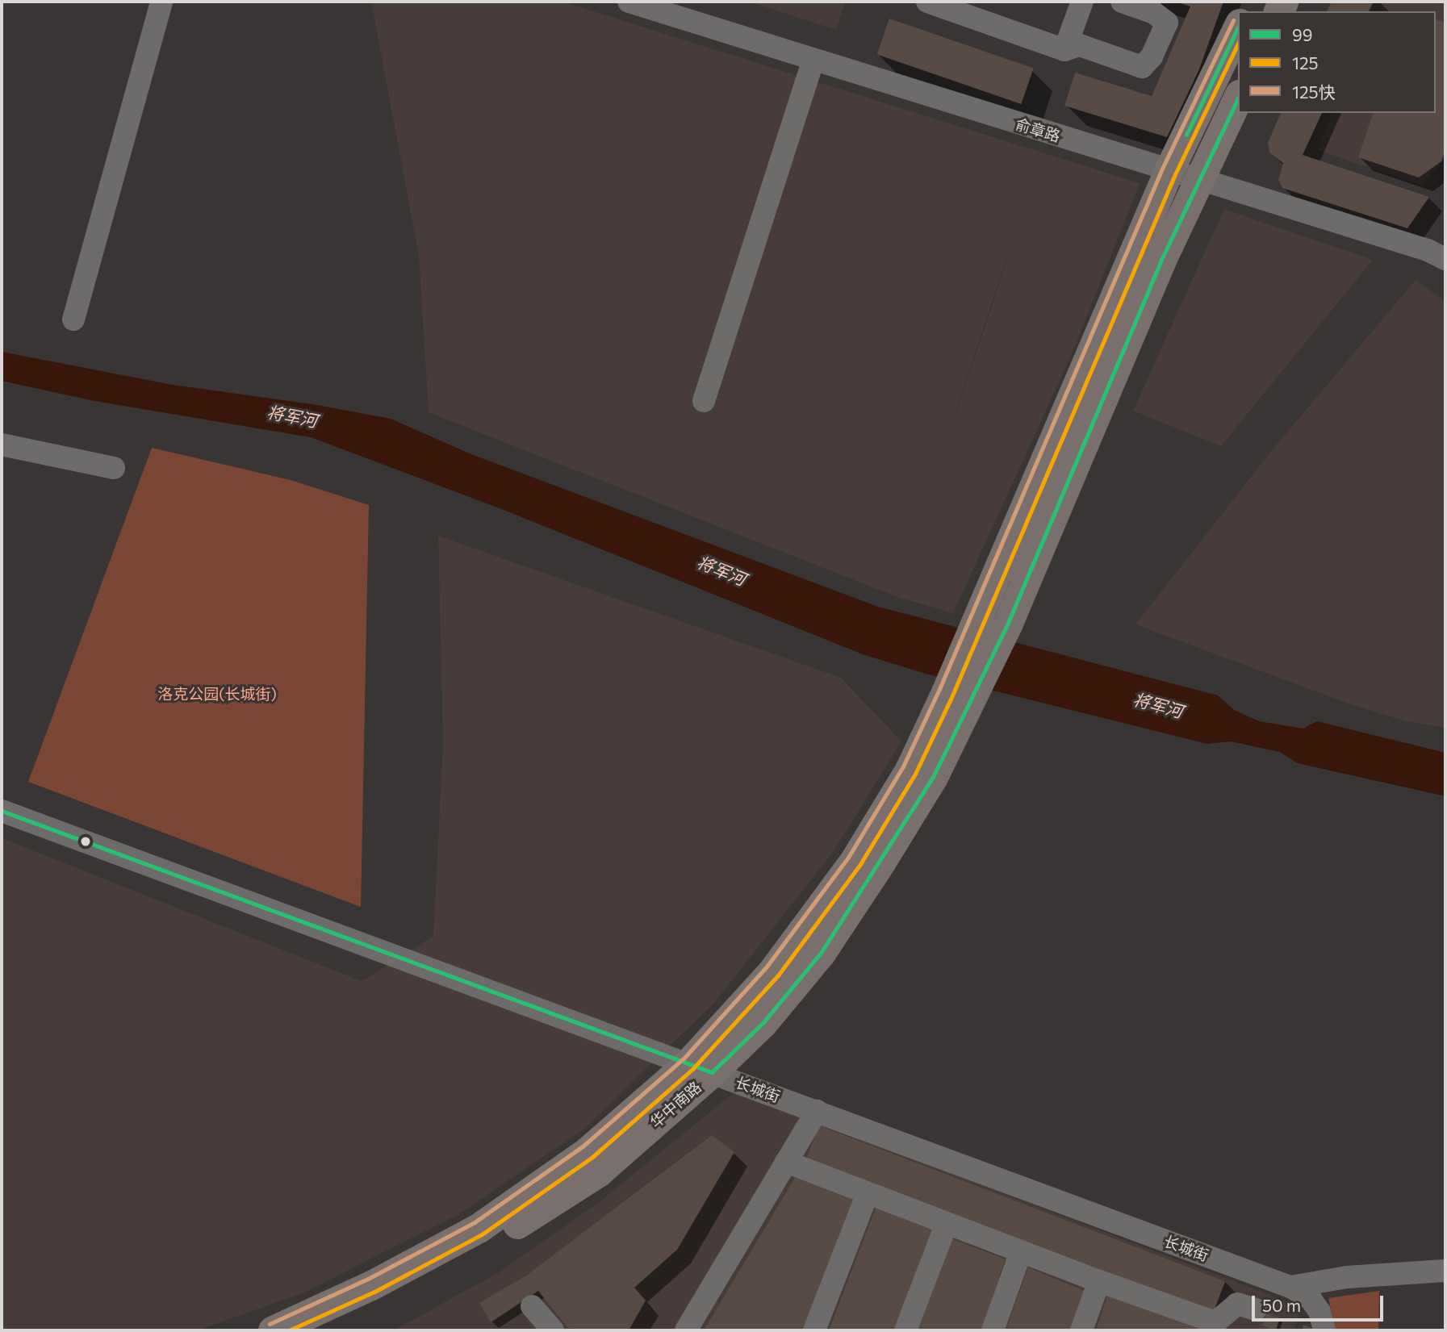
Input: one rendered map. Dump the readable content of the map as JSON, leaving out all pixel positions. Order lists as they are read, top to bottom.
{
  "streets": {
    "main road": ["华中南路"],
    "street": ["俞章路", "长城街"]
  },
  "crossings": [
    ["俞章路", "华中南路"],
    ["长城街", "华中南路"]
  ],
  "water": ["将军河"],
  "parks": ["洛克公园(长城街)"],
  "lines": ["transit line 125快", "transit line 99", "transit line 125"],
  "legend": ["99", "125", "125快"],
  "scale_bar": "50 m"
}
